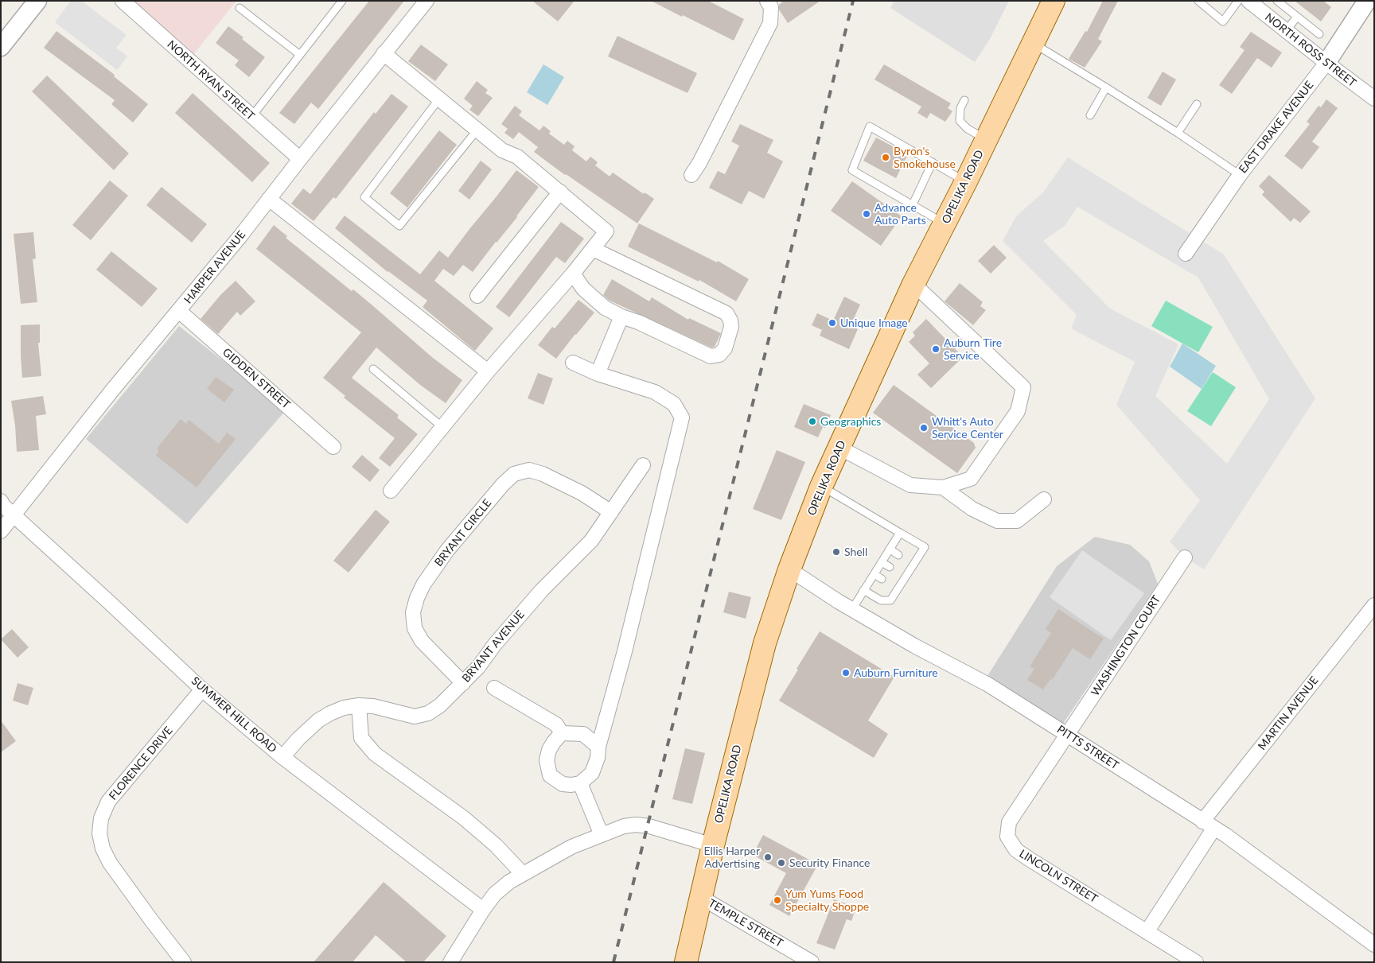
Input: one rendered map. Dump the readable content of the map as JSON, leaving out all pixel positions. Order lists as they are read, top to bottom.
{
  "streets": {
    "main road": ["OPELIKA ROAD"],
    "street": [
      "NORTH ROSS STREET",
      "NORTH RYAN STREET",
      "EAST DRAKE AVENUE",
      "HARPER AVENUE",
      "GIDDEN STREET",
      "BRYANT CIRCLE",
      "WASHINGTON COURT",
      "BRYANT AVENUE",
      "MARTIN AVENUE",
      "SUMMER HILL ROAD",
      "PITTS STREET",
      "FLORENCE DRIVE",
      "LINCOLN STREET",
      "TEMPLE STREET"
    ]
  },
  "crossings": [
    ["NORTH ROSS STREET", "EAST DRAKE AVENUE"],
    ["NORTH RYAN STREET", "HARPER AVENUE"],
    ["OPELIKA ROAD", "PITTS STREET"],
    ["OPELIKA ROAD", "TEMPLE STREET"],
    ["HARPER AVENUE", "GIDDEN STREET"],
    ["HARPER AVENUE", "SUMMER HILL ROAD"],
    ["BRYANT CIRCLE", "BRYANT AVENUE"],
    ["WASHINGTON COURT", "PITTS STREET"],
    ["WASHINGTON COURT", "LINCOLN STREET"],
    ["BRYANT AVENUE", "SUMMER HILL ROAD"],
    ["MARTIN AVENUE", "PITTS STREET"],
    ["MARTIN AVENUE", "LINCOLN STREET"],
    ["SUMMER HILL ROAD", "FLORENCE DRIVE"],
    ["PITTS STREET", "LINCOLN STREET"]
  ],
  "places": [
    "Byron's Smokehouse",
    "Advance Auto Parts",
    "Unique Image",
    "Auburn Tire Service",
    "Geographics",
    "Whitt's Auto Service Center",
    "Shell",
    "Auburn Furniture",
    "Ellis Harper Advertising",
    "Security Finance",
    "Yum Yums Food Specialty Shoppe"
  ]
}
